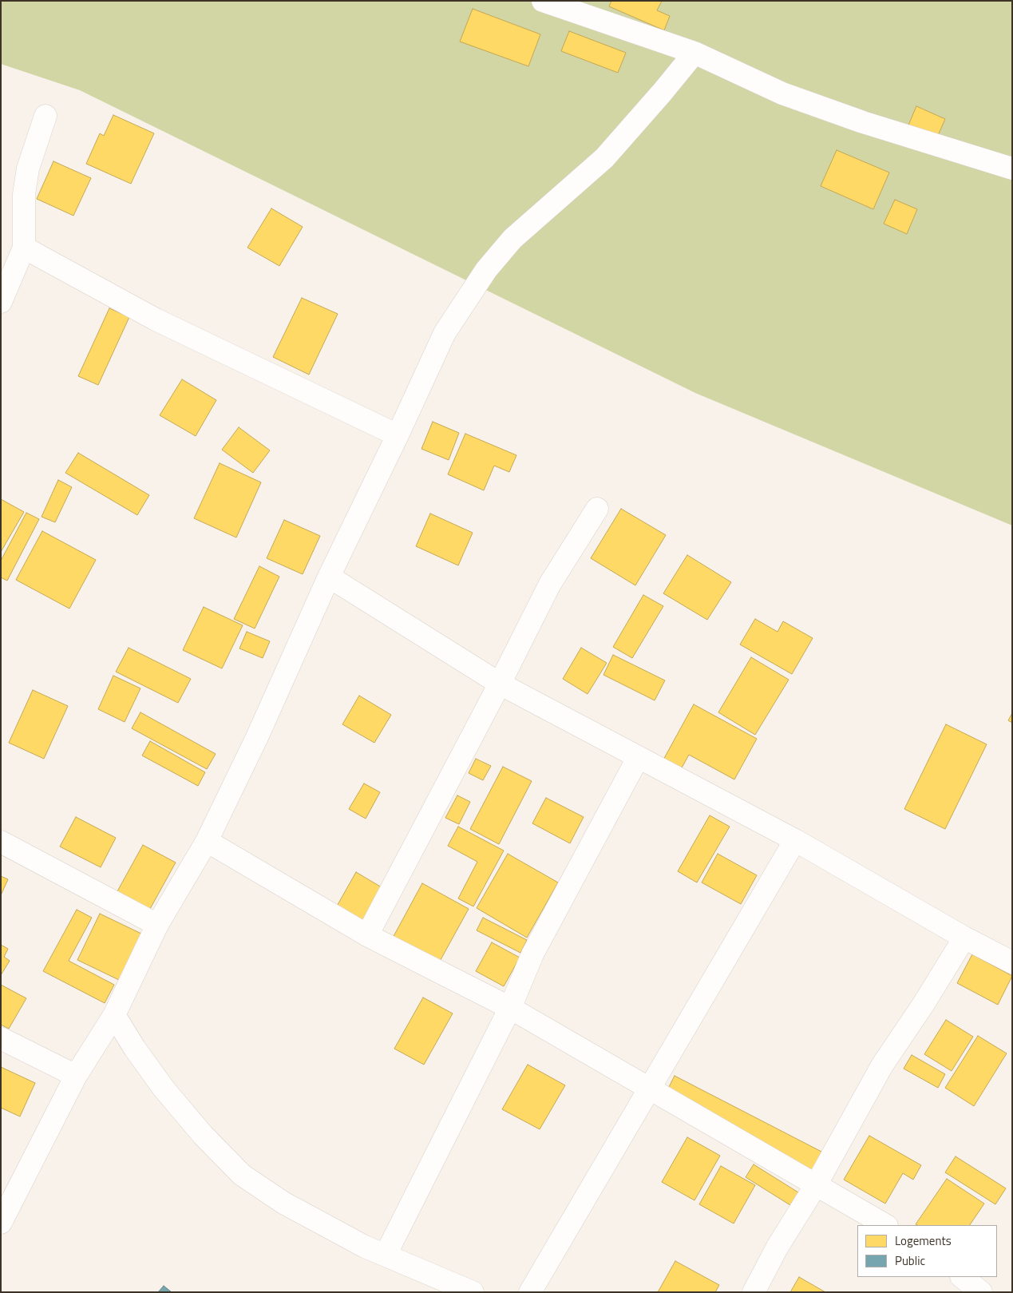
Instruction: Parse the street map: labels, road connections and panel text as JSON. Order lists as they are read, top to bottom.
{
  "legend": ["Logements", "Public"]
}
